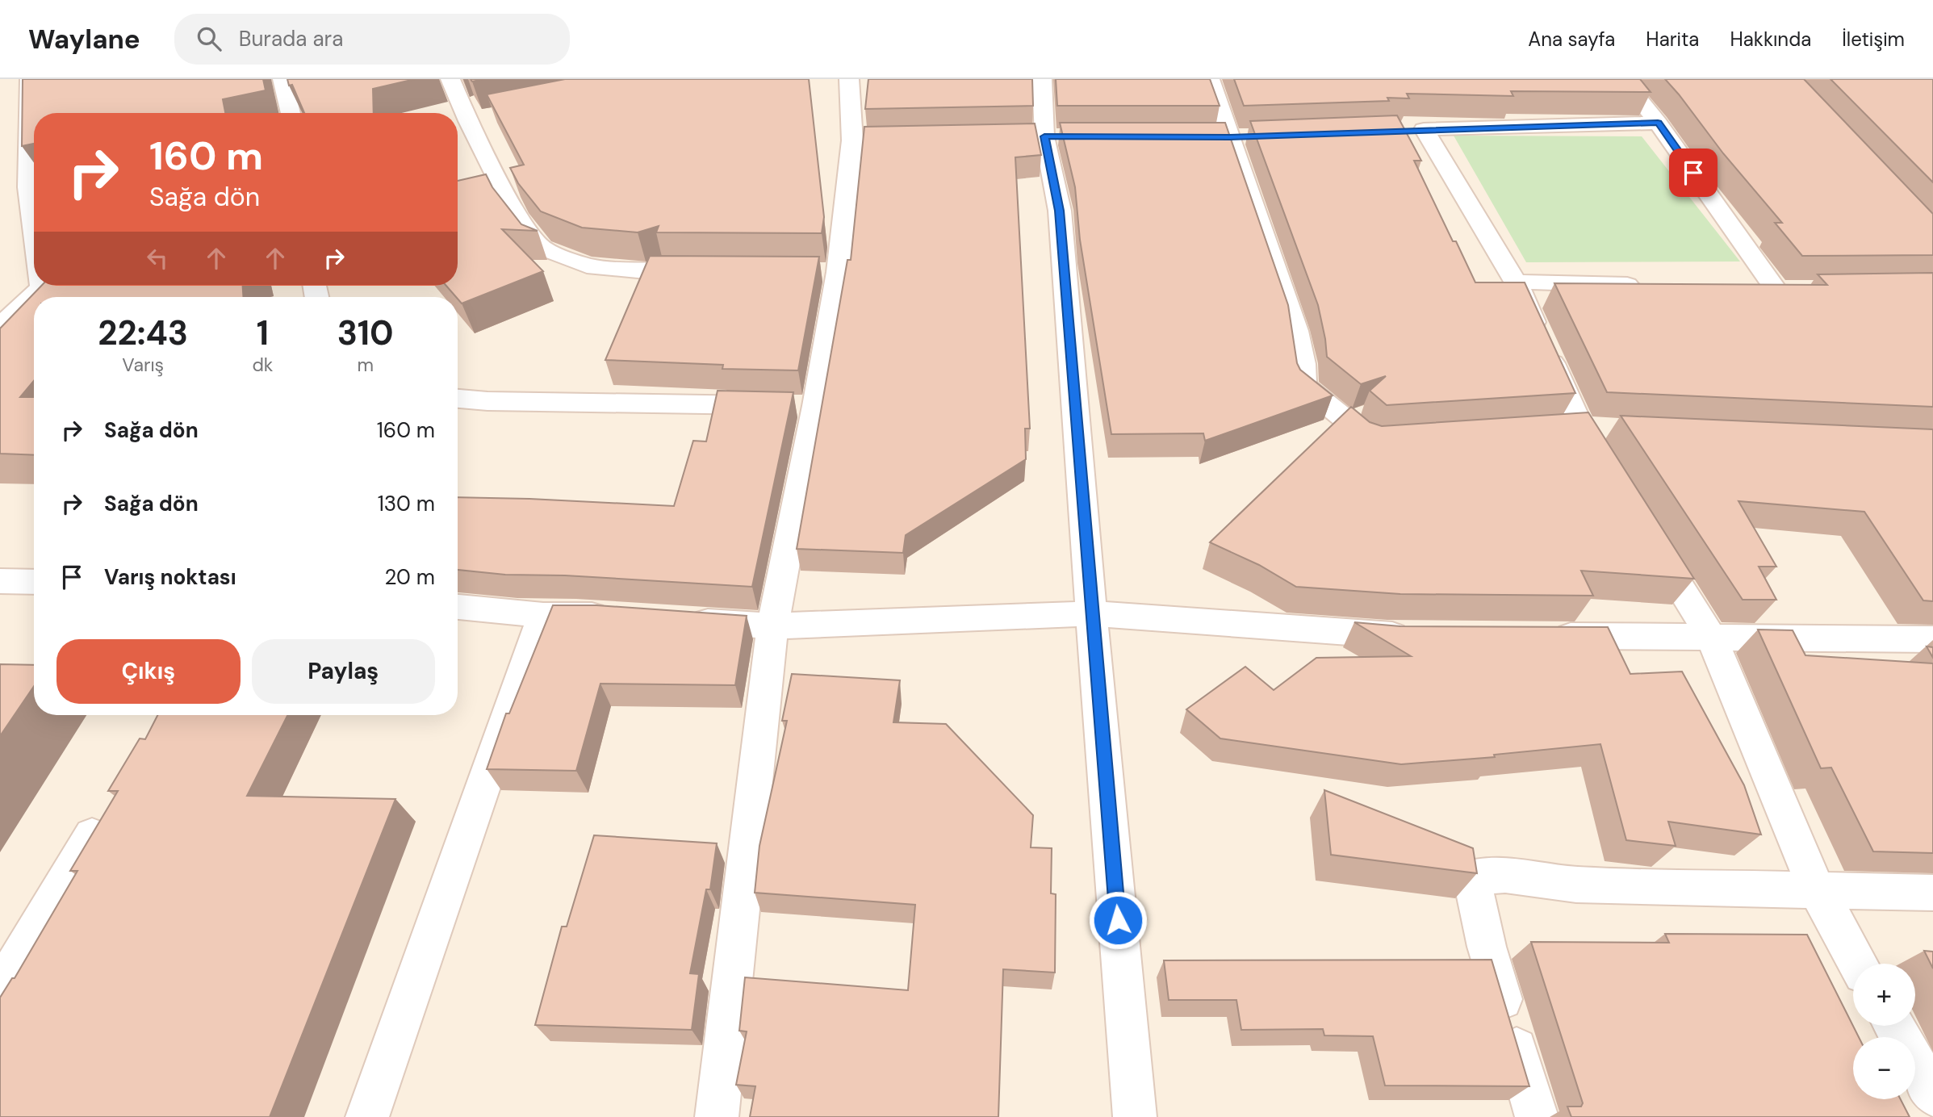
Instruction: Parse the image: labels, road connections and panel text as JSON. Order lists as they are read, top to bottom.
{
  "page": {
    "header": "Waylane",
    "search": "Burada ara",
    "nav": [
      "Ana sayfa",
      "Harita",
      "Hakkında",
      "İletişim"
    ],
    "turn": ["160 m", "Sağa dön"],
    "eta": [
      "22:43",
      "Varış",
      "1",
      "dk",
      "310",
      "m"
    ],
    "list": [
      {
        "name": "Sağa dön",
        "value": "160 m"
      },
      {
        "name": "Sağa dön",
        "value": "130 m"
      },
      {
        "name": "Varış noktası",
        "value": "20 m"
      }
    ],
    "buttons": ["Çıkış", "Paylaş"],
    "map_buttons": ["+", "−"]
  }
}
